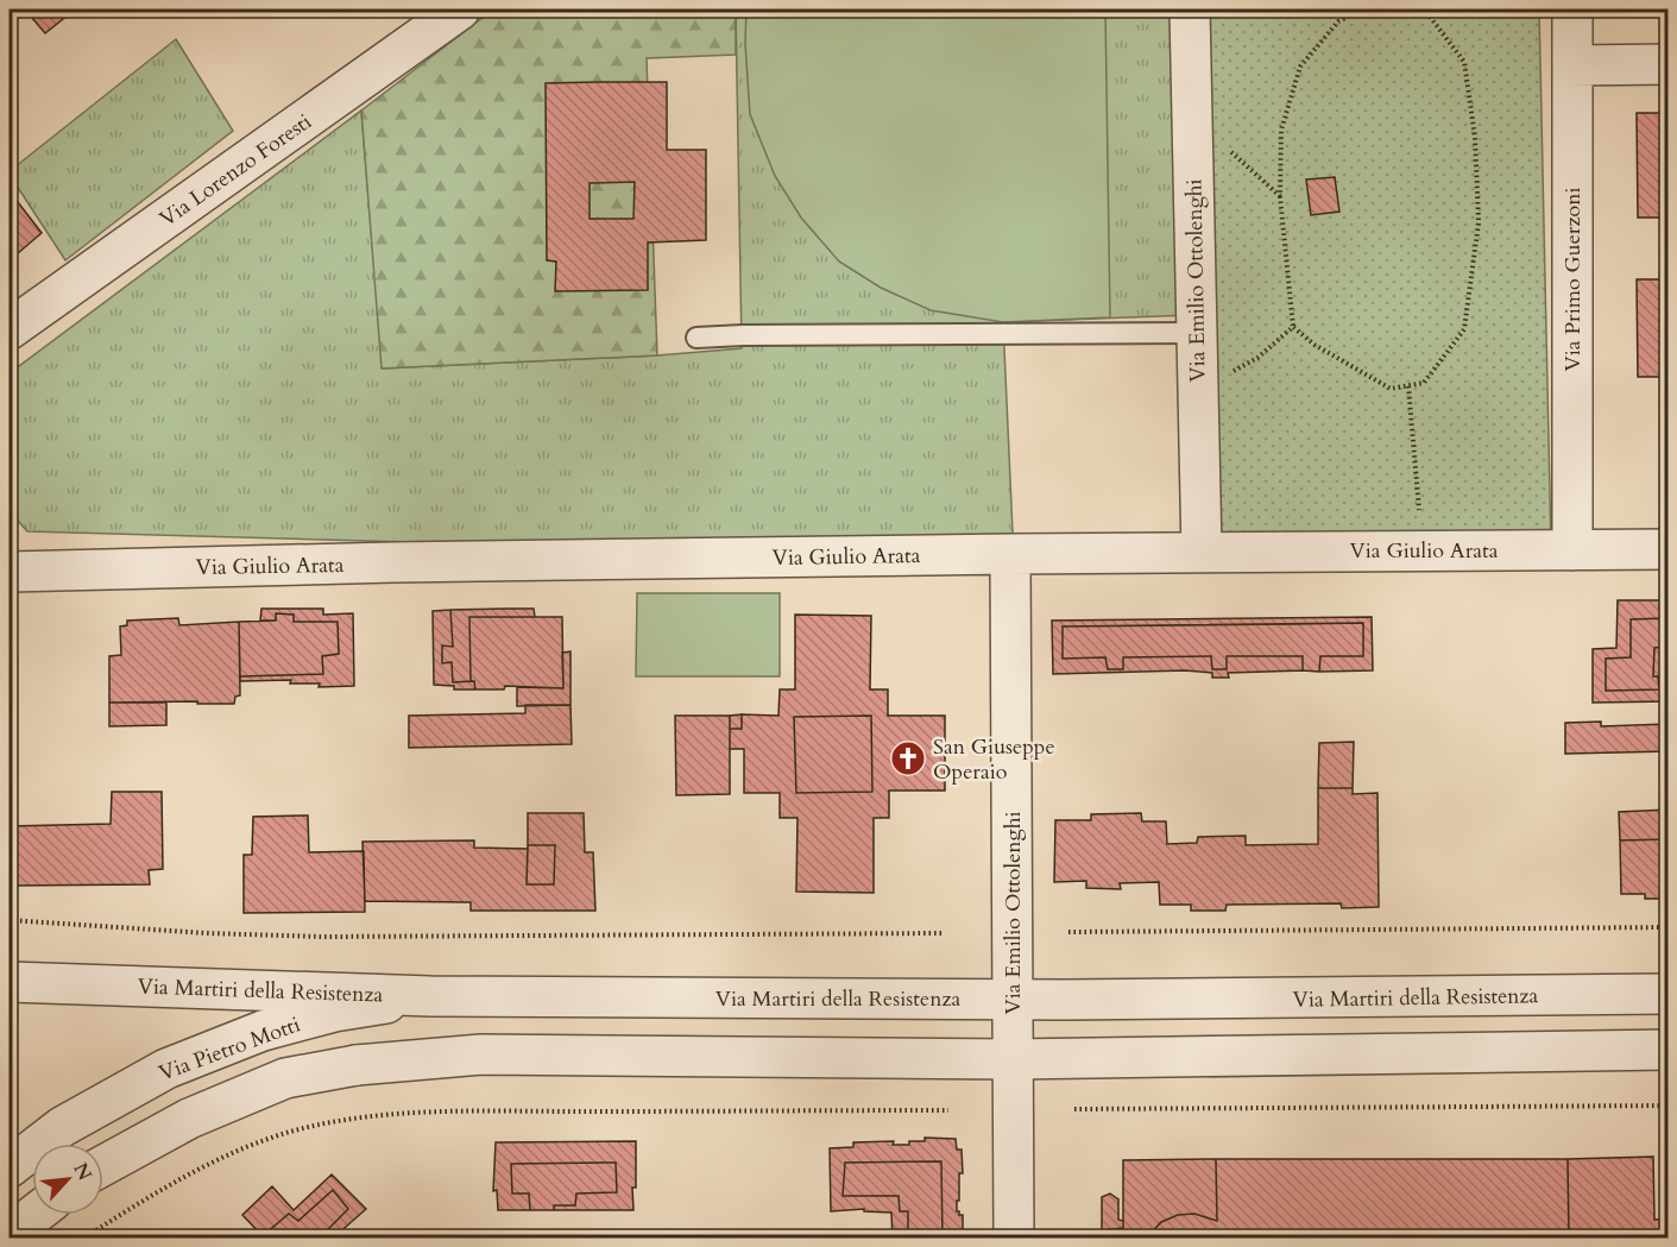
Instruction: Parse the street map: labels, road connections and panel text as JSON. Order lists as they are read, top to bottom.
{
  "streets": {
    "street": [
      "Via Lorenzo Foresti",
      "Via Primo Guerzoni",
      "Via Emilio Ottolenghi",
      "Via Giulio Arata",
      "Via Martiri della Resistenza",
      "Via Pietro Motti"
    ]
  },
  "crossings": [
    ["Via Primo Guerzoni", "Via Giulio Arata"],
    ["Via Emilio Ottolenghi", "Via Giulio Arata"],
    ["Via Emilio Ottolenghi", "Via Martiri della Resistenza"],
    ["Via Martiri della Resistenza", "Via Pietro Motti"]
  ],
  "places": {
    "church": ["San Giuseppe Operaio"]
  },
  "north": "top right"
}
